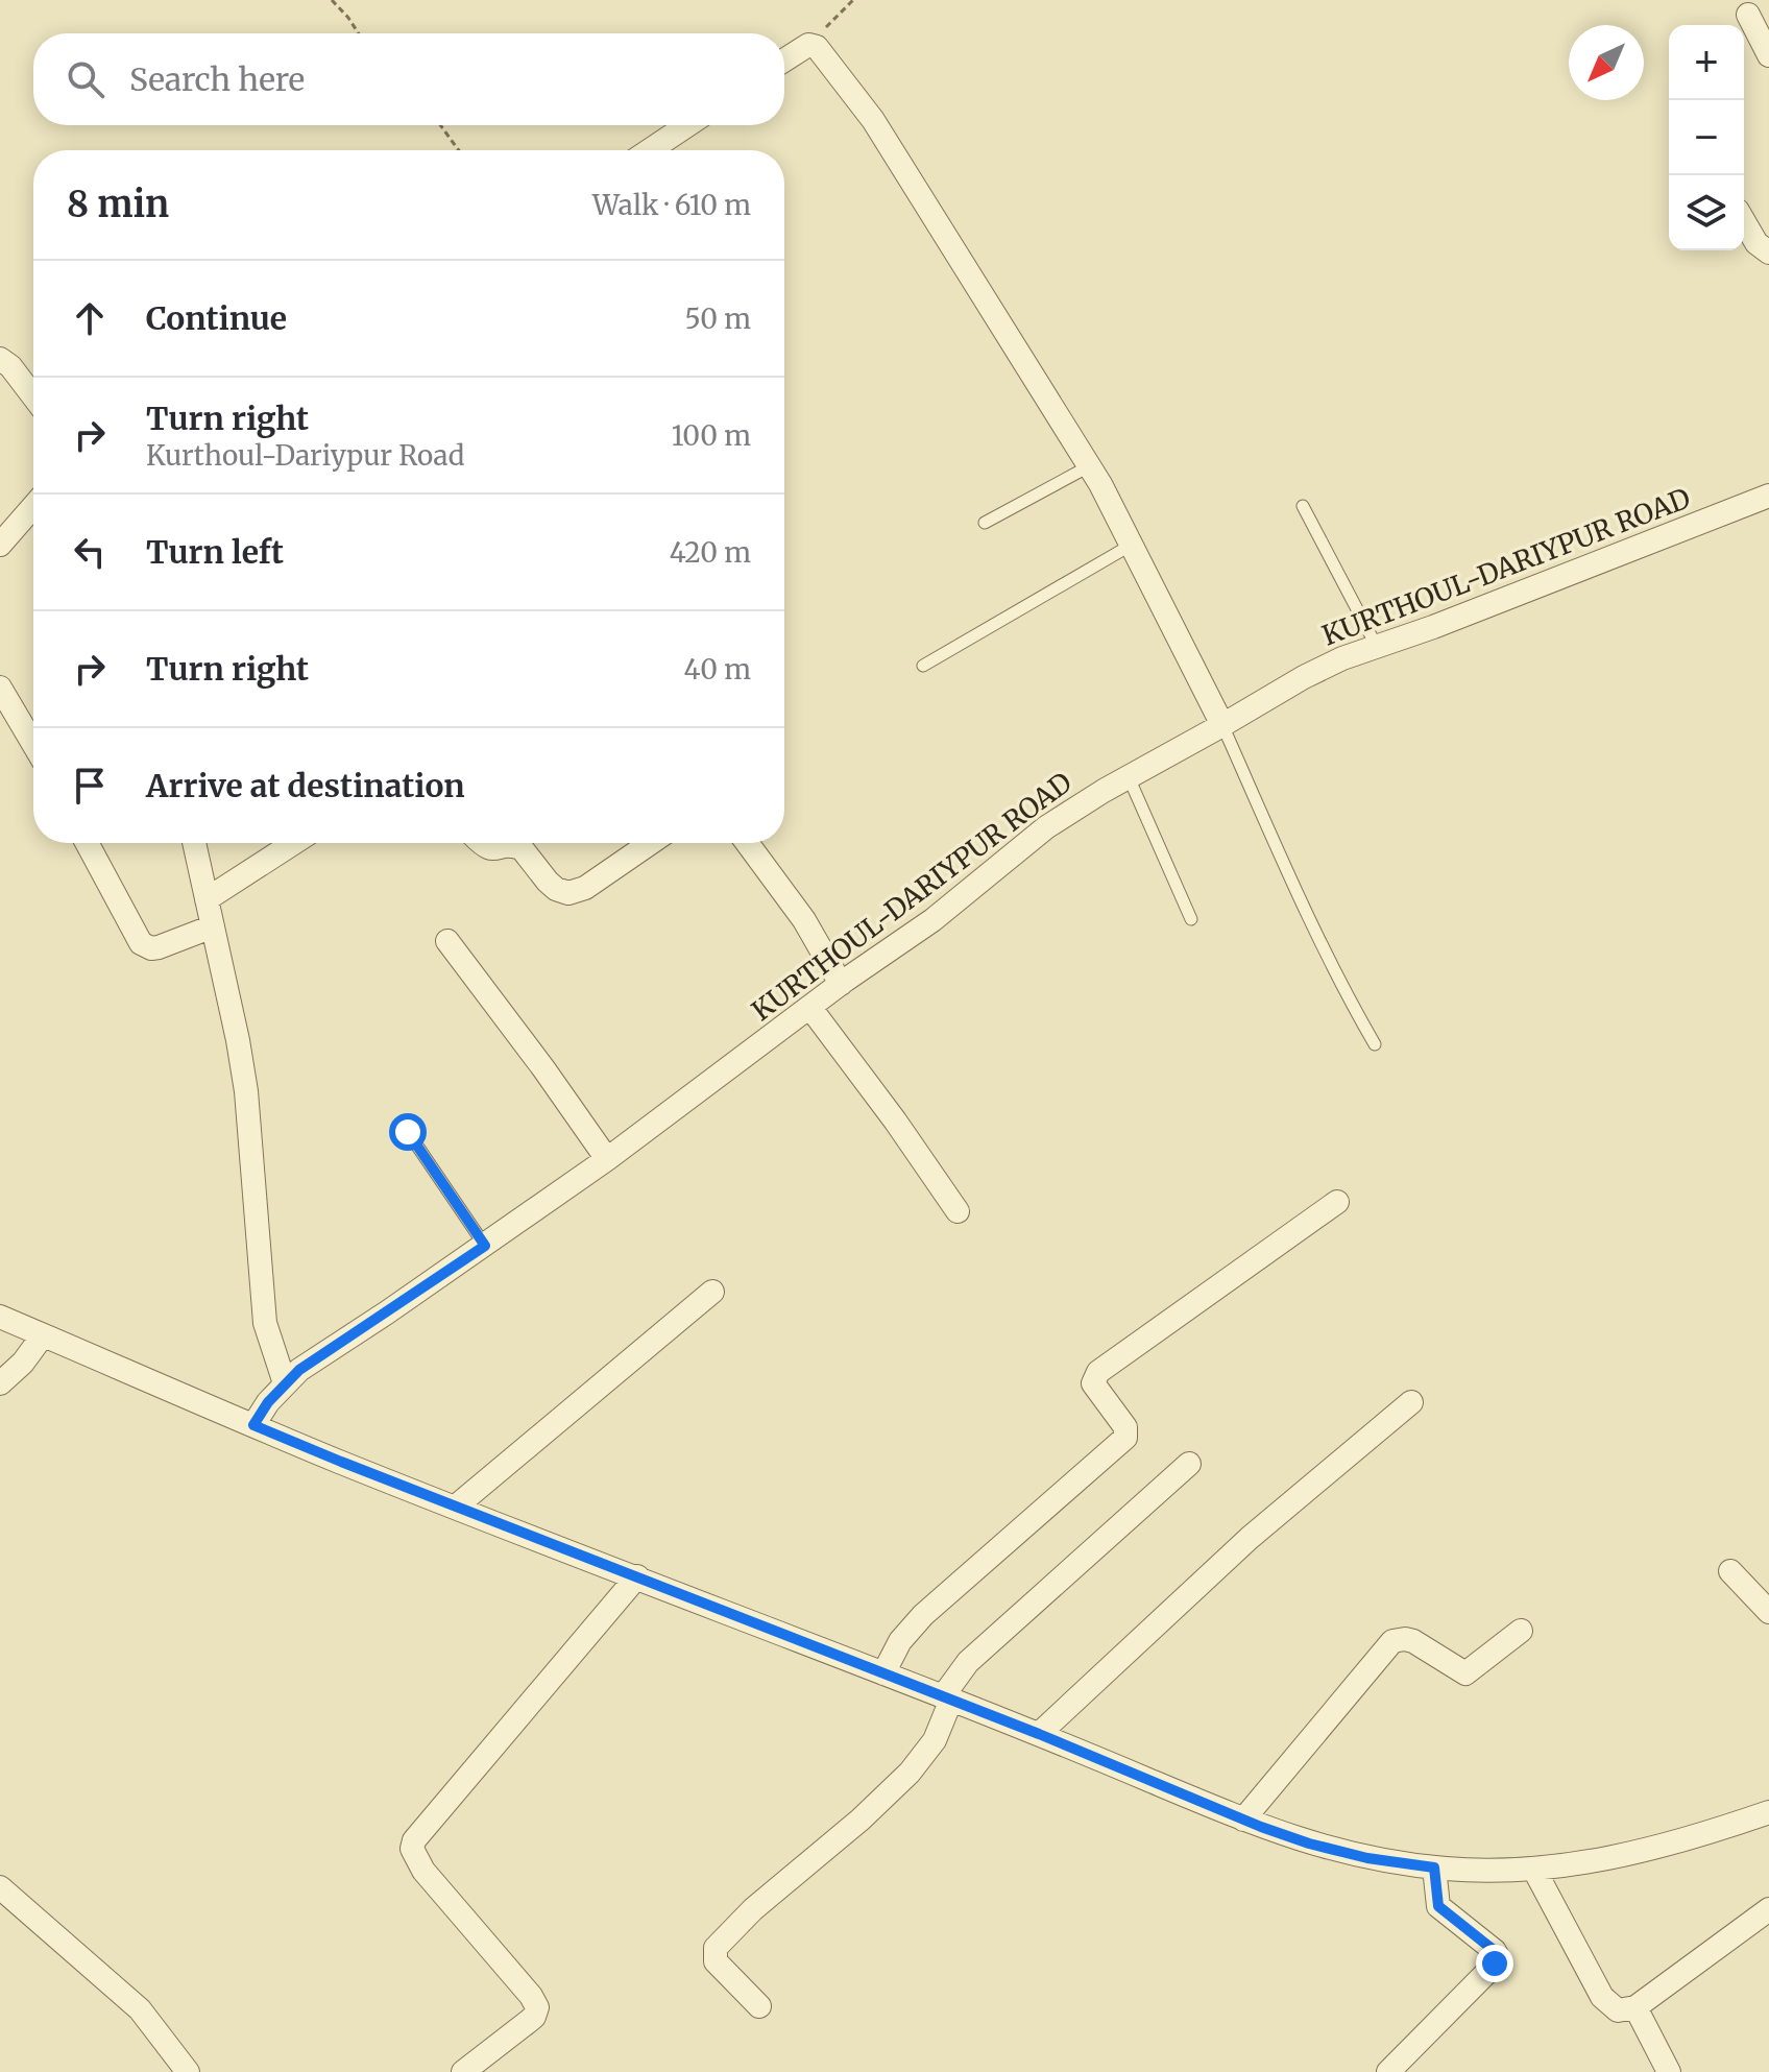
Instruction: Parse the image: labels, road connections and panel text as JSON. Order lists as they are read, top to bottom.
{
  "streets": {
    "street": ["KURTHOUL-DARIYPUR ROAD"]
  },
  "north": "bottom left",
  "page": {
    "map_buttons": ["+", "−"],
    "search": "Search here",
    "heading": ["8 min", "Walk · 610 m"],
    "list": [
      ["Continue", "50 m"],
      ["Turn right", "Kurthoul-Dariypur Road", "100 m"],
      ["Turn left", "420 m"],
      ["Turn right", "40 m"],
      "Arrive at destination"
    ]
  }
}
